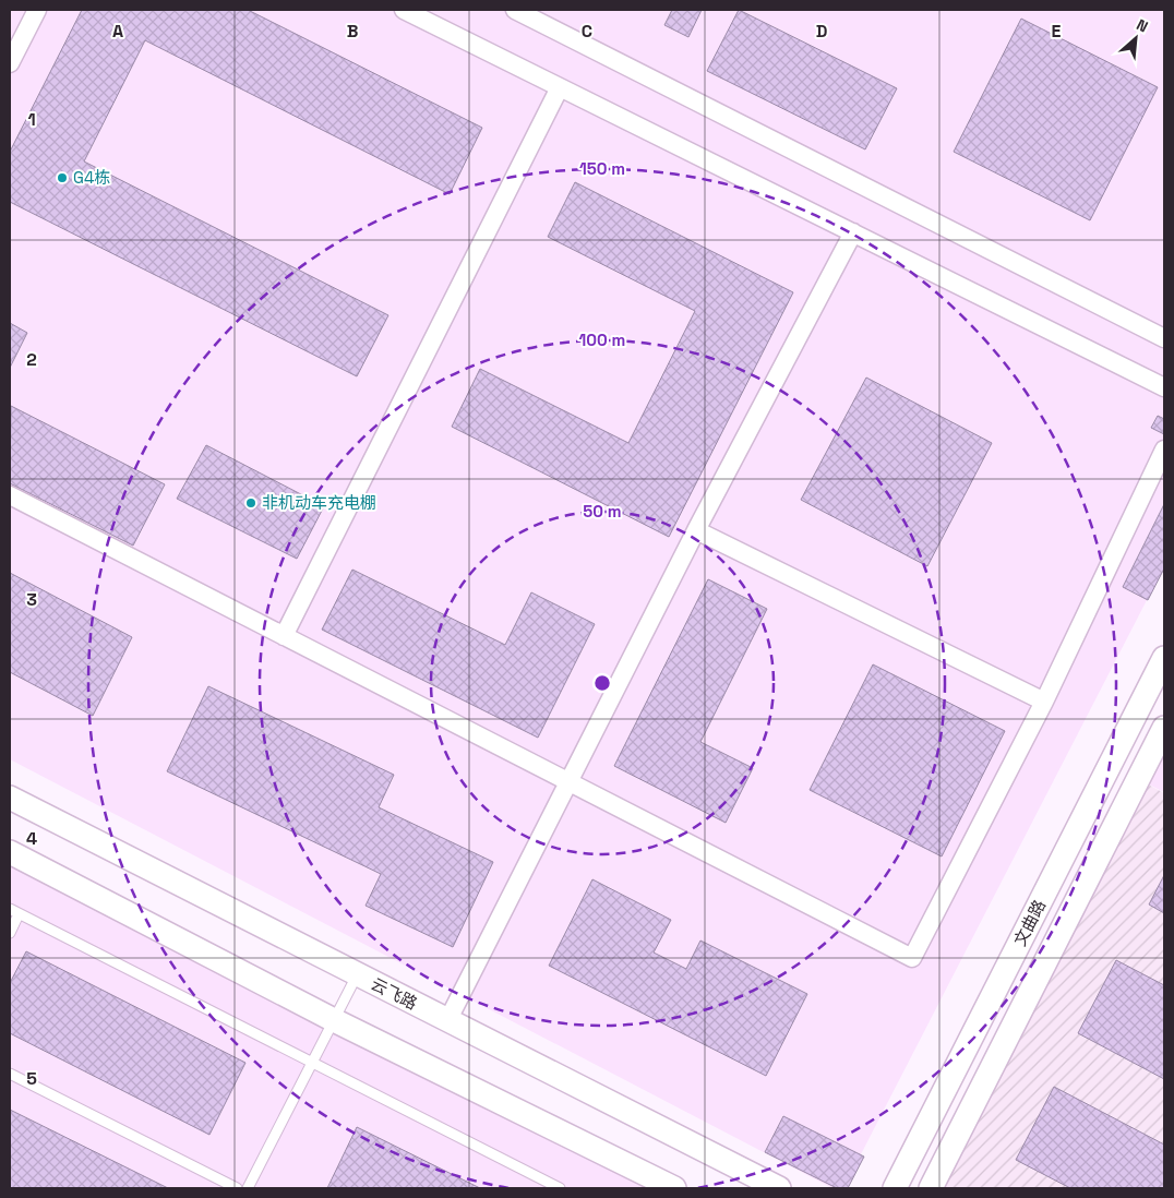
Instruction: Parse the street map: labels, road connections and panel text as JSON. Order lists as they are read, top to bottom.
{
  "streets": {
    "street": ["文曲路", "云飞路"]
  },
  "places": ["G4栋", "非机动车充电棚"],
  "north": "top right",
  "grid": {
    "columns": [
      "A",
      "B",
      "C",
      "D",
      "E"
    ],
    "rows": [
      "1",
      "2",
      "3",
      "4",
      "5"
    ]
  },
  "rings": ["150 m", "100 m", "50 m"]
}
